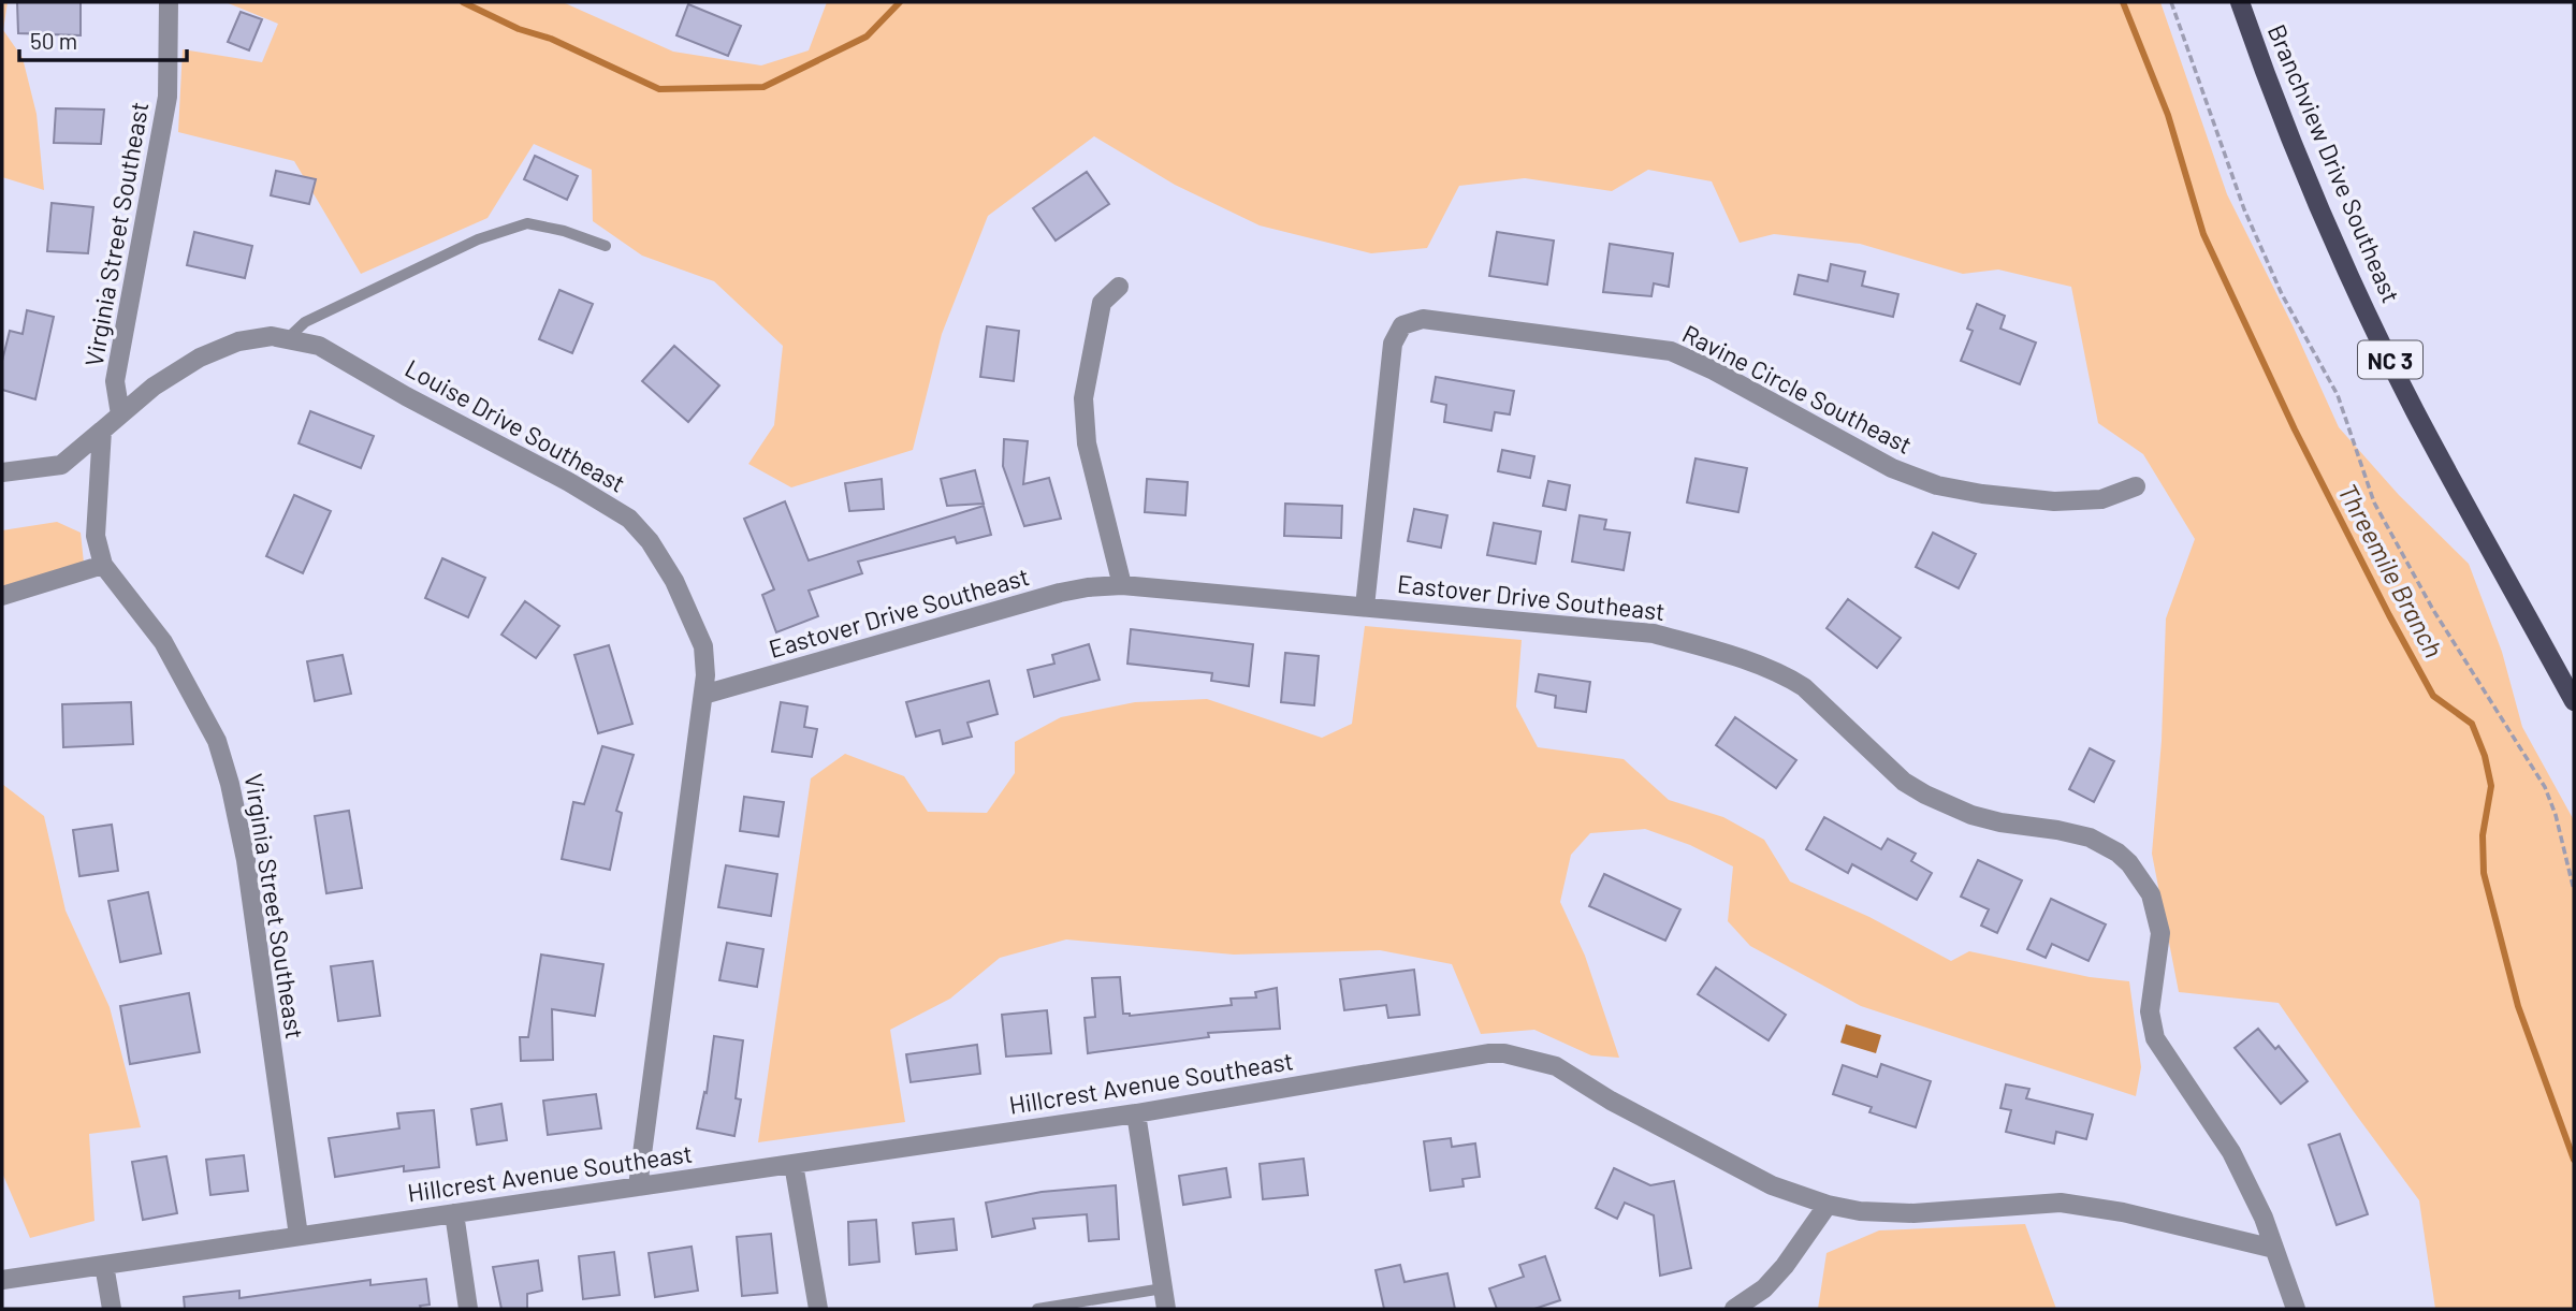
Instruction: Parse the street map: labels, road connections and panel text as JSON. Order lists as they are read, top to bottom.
{
  "streets": {
    "main road": ["Branchview Drive Southeast", "NC 3"],
    "street": [
      "Virginia Street Southeast",
      "Ravine Circle Southeast",
      "Louise Drive Southeast",
      "Eastover Drive Southeast",
      "Hillcrest Avenue Southeast"
    ]
  },
  "crossings": [
    ["Virginia Street Southeast", "Louise Drive Southeast"],
    ["Virginia Street Southeast", "Hillcrest Avenue Southeast"],
    ["Ravine Circle Southeast", "Eastover Drive Southeast"],
    ["Louise Drive Southeast", "Eastover Drive Southeast"],
    ["Louise Drive Southeast", "Hillcrest Avenue Southeast"],
    ["Eastover Drive Southeast", "Hillcrest Avenue Southeast"]
  ],
  "water": ["Threemile Branch"],
  "scale_bar": "50 m"
}
